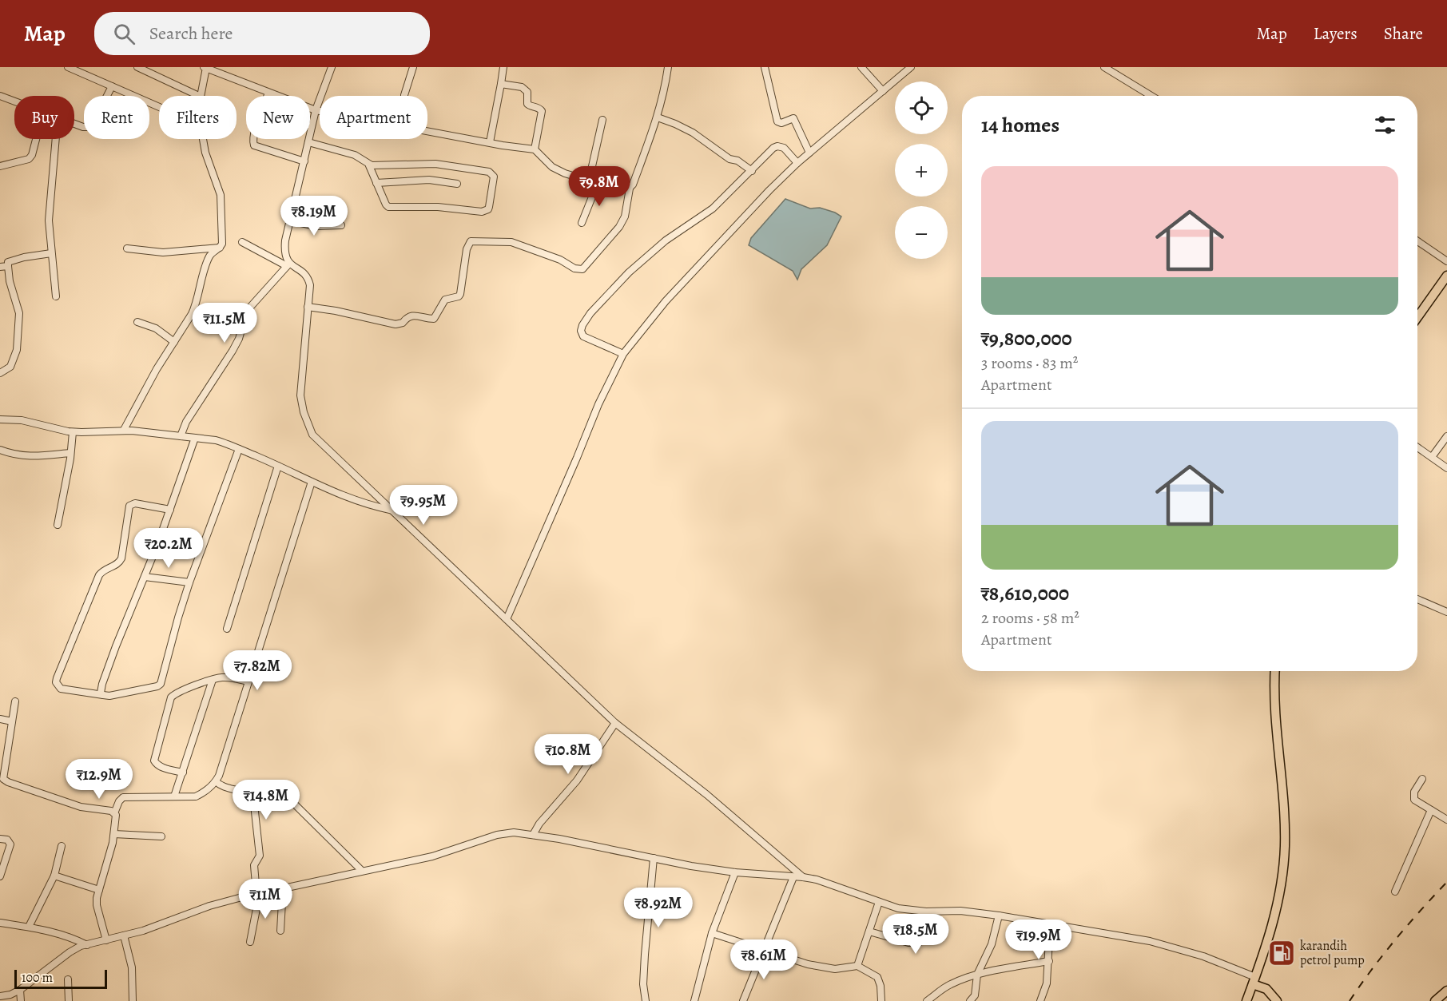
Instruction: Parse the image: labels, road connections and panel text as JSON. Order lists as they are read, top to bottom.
{
  "places": {
    "fuel station": ["karandih petrol pump"]
  },
  "scale_bar": "100 m",
  "page": {
    "header": "Map",
    "search": "Search here",
    "nav": ["Map", "Layers", "Share"],
    "map_buttons": ["+", "−"],
    "chip": [
      "Buy",
      "Rent",
      "Filters",
      "New",
      "Apartment"
    ],
    "heading": "14 homes",
    "list": [
      {
        "name": "₹9,800,000",
        "note": "3 rooms · 83 m² · Apartment"
      },
      {
        "name": "₹8,610,000",
        "note": "2 rooms · 58 m² · Apartment"
      }
    ],
    "price": [
      "₹9.8M",
      "₹8.19M",
      "₹11.5M",
      "₹9.95M",
      "₹20.2M",
      "₹7.82M",
      "₹10.8M",
      "₹12.9M",
      "₹14.8M",
      "₹11M",
      "₹8.92M",
      "₹18.5M",
      "₹19.9M",
      "₹8.61M"
    ],
    "scale": "100 m"
  }
}
